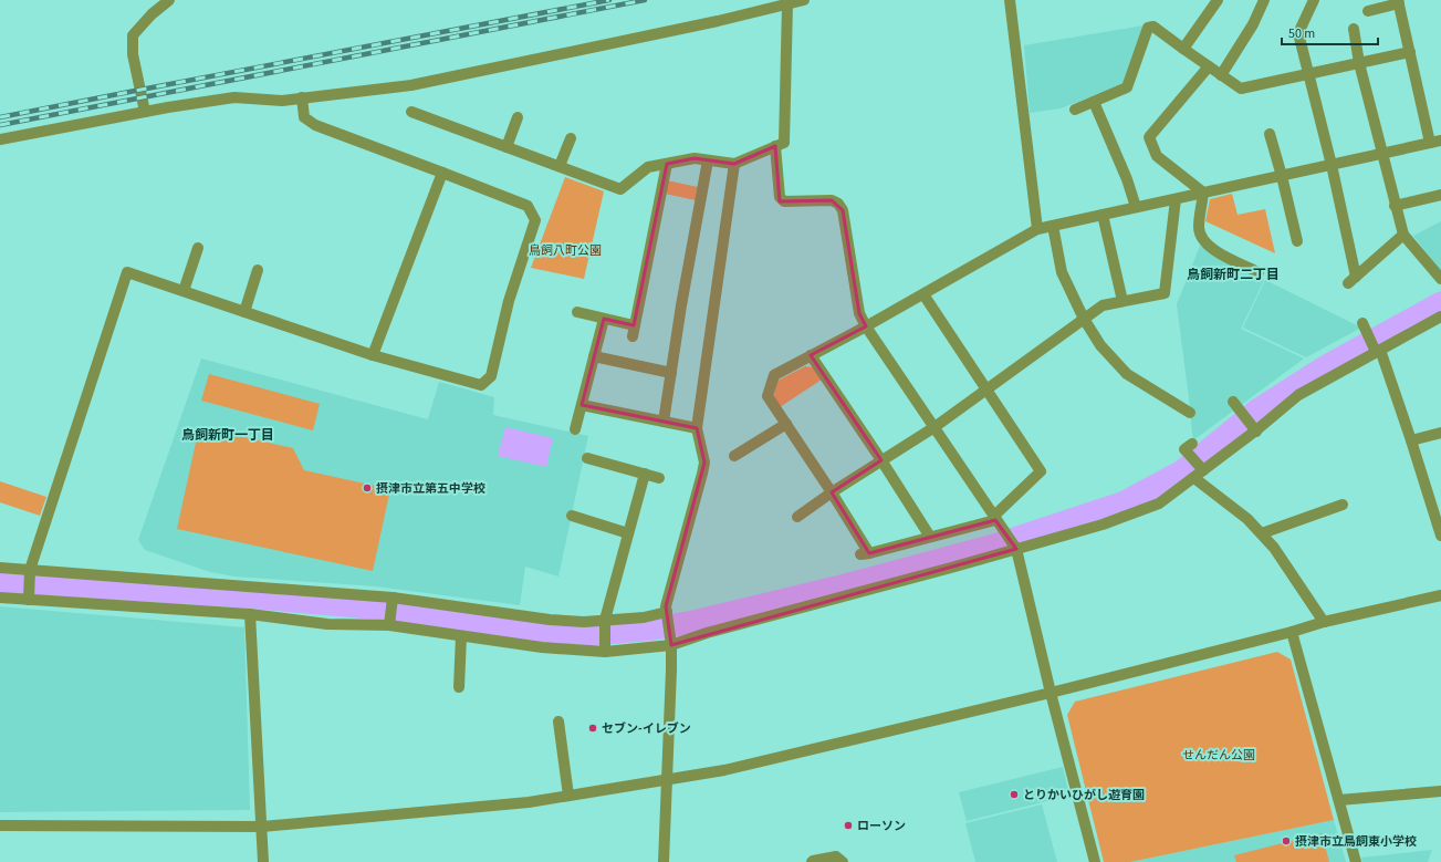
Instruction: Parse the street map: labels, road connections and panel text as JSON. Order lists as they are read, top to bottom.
{
  "districts": ["鳥飼新町二丁目", "鳥飼新町一丁目"],
  "parks": ["鳥飼八町公園", "せんだん公園"],
  "places": [
    "摂津市立第五中学校",
    "セブン-イレブン",
    "とりかいひがし遊育園",
    "ローソン",
    "摂津市立鳥飼東小学校"
  ],
  "scale_bar": "50 m"
}
